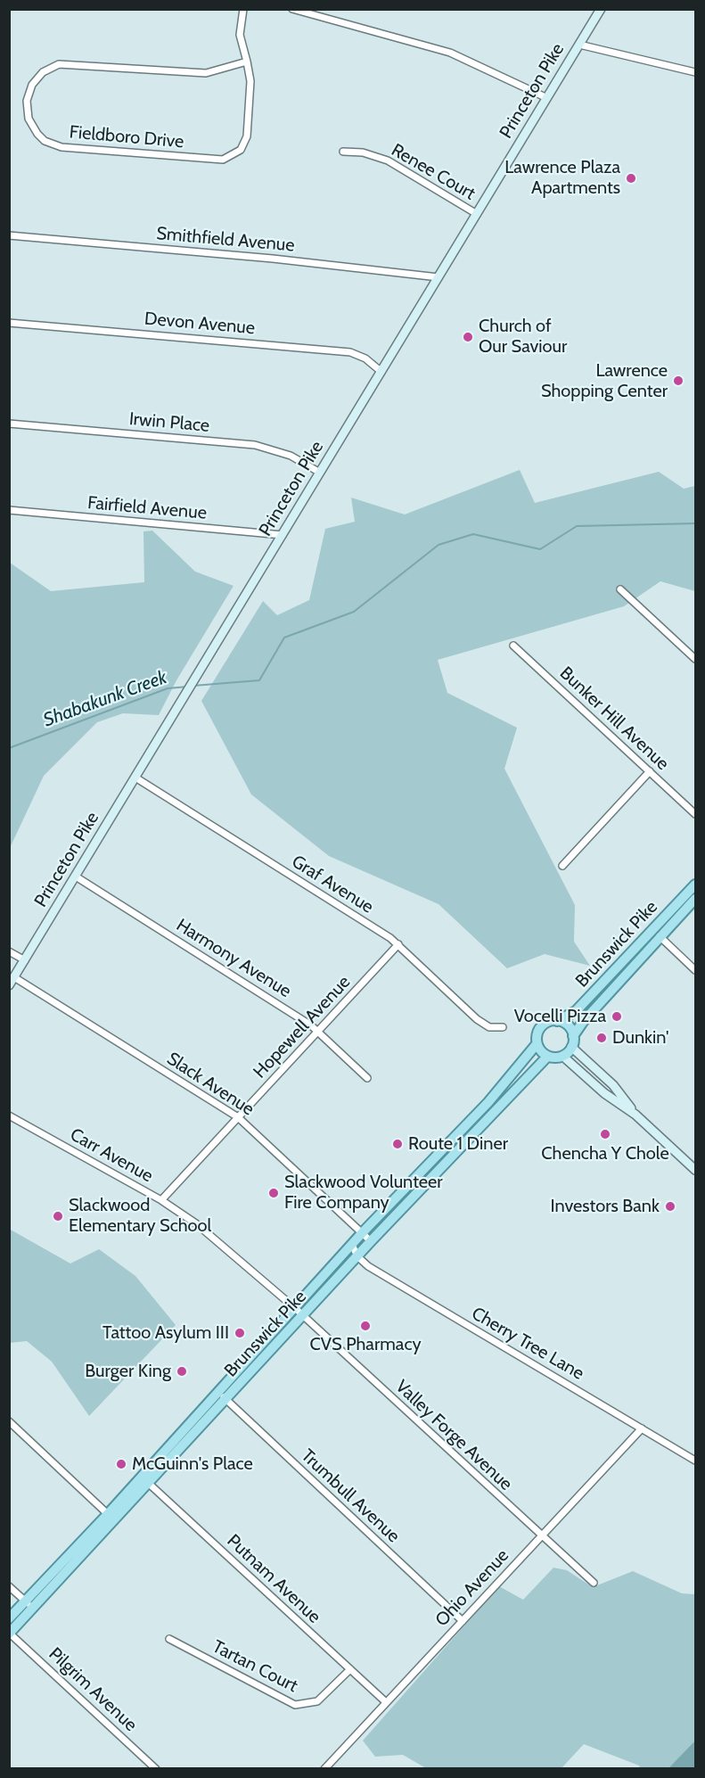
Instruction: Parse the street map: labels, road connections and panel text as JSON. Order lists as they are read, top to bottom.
{
  "streets": {
    "main road": ["Princeton Pike", "Brunswick Pike"],
    "street": [
      "Fieldboro Drive",
      "Renee Court",
      "Smithfield Avenue",
      "Devon Avenue",
      "Irwin Place",
      "Fairfield Avenue",
      "Bunker Hill Avenue",
      "Graf Avenue",
      "Harmony Avenue",
      "Hopewell Avenue",
      "Slack Avenue",
      "Carr Avenue",
      "Cherry Tree Lane",
      "Valley Forge Avenue",
      "Trumbull Avenue",
      "Putnam Avenue",
      "Ohio Avenue",
      "Tartan Court",
      "Pilgrim Avenue"
    ]
  },
  "crossings": [
    ["Princeton Pike", "Renee Court"],
    ["Princeton Pike", "Smithfield Avenue"],
    ["Princeton Pike", "Devon Avenue"],
    ["Princeton Pike", "Irwin Place"],
    ["Princeton Pike", "Fairfield Avenue"],
    ["Princeton Pike", "Graf Avenue"],
    ["Princeton Pike", "Harmony Avenue"],
    ["Princeton Pike", "Slack Avenue"],
    ["Graf Avenue", "Hopewell Avenue"],
    ["Brunswick Pike", "Slack Avenue"],
    ["Brunswick Pike", "Carr Avenue"],
    ["Brunswick Pike", "Cherry Tree Lane"],
    ["Brunswick Pike", "Valley Forge Avenue"],
    ["Brunswick Pike", "Trumbull Avenue"],
    ["Brunswick Pike", "Putnam Avenue"],
    ["Brunswick Pike", "Pilgrim Avenue"],
    ["Harmony Avenue", "Hopewell Avenue"],
    ["Hopewell Avenue", "Slack Avenue"],
    ["Hopewell Avenue", "Carr Avenue"],
    ["Carr Avenue", "Valley Forge Avenue"],
    ["Cherry Tree Lane", "Ohio Avenue"],
    ["Valley Forge Avenue", "Ohio Avenue"],
    ["Trumbull Avenue", "Ohio Avenue"],
    ["Putnam Avenue", "Ohio Avenue"],
    ["Putnam Avenue", "Tartan Court"]
  ],
  "water": ["Shabakunk Creek"],
  "places": [
    "Lawrence Plaza Apartments",
    "Church of Our Saviour",
    "Lawrence Shopping Center",
    "Vocelli Pizza",
    "Dunkin'",
    "Chencha Y Chole",
    "Route 1 Diner",
    "Slackwood Volunteer Fire Company",
    "Investors Bank",
    "Slackwood Elementary School",
    "CVS Pharmacy",
    "Tattoo Asylum III",
    "Burger King",
    "McGuinn's Place"
  ]
}
